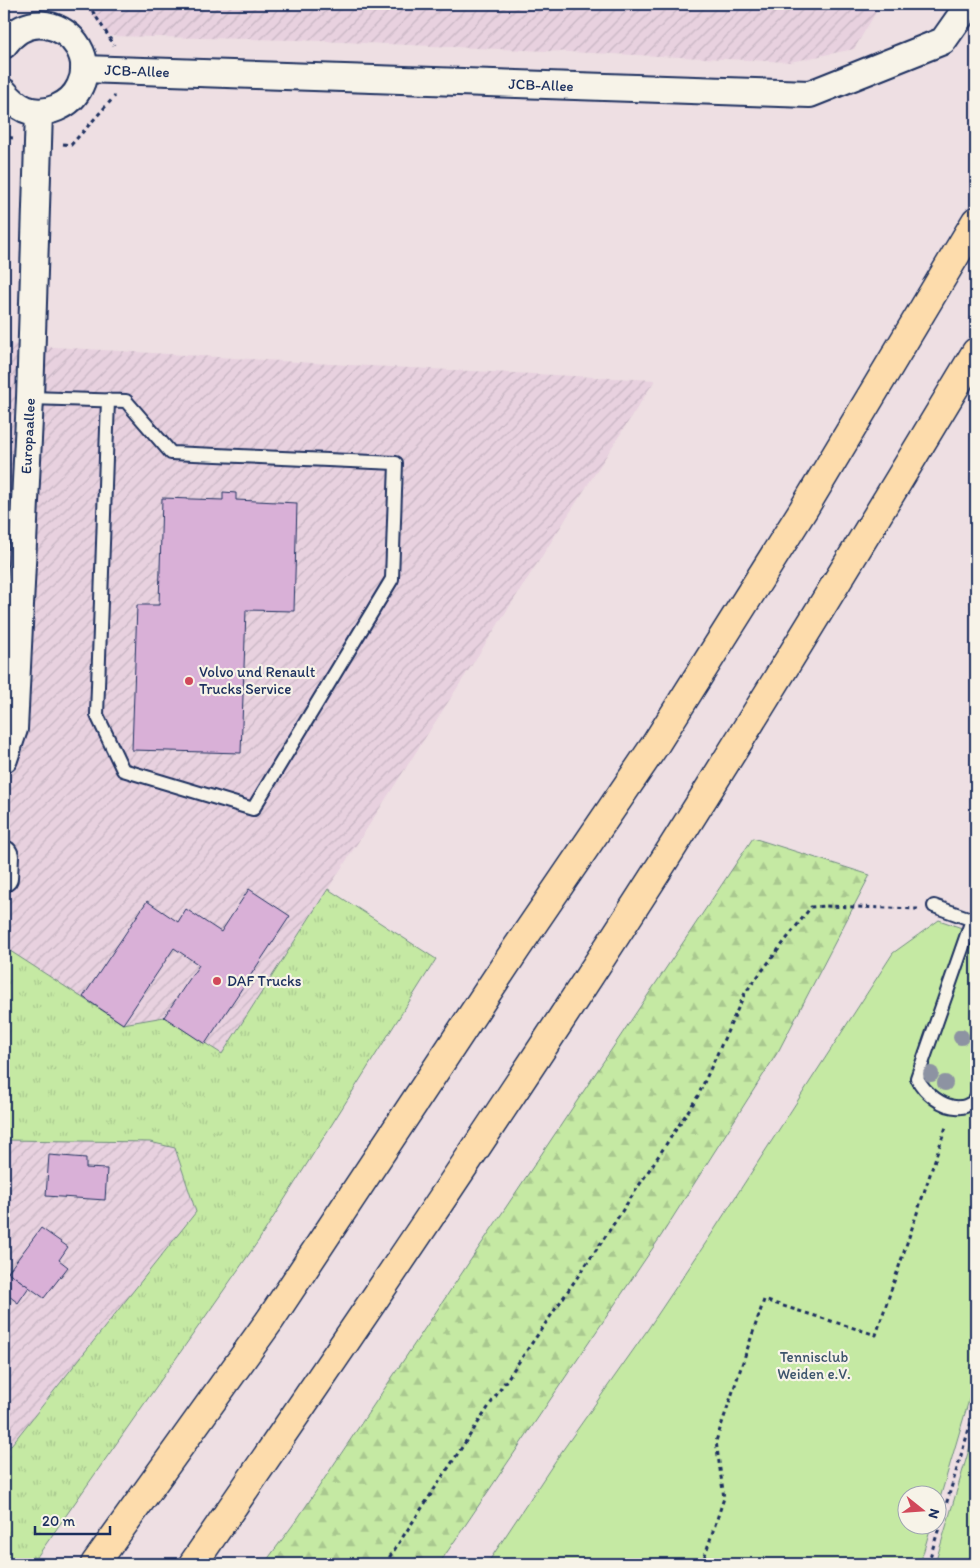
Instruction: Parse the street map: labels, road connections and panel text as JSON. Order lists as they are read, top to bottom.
{
  "streets": {
    "street": ["JCB-Allee", "Europaallee"]
  },
  "parks": ["Tennisclub Weiden e.V."],
  "places": ["Volvo und Renault Trucks Service", "DAF Trucks"],
  "scale_bar": "20 m",
  "north": "right"
}
